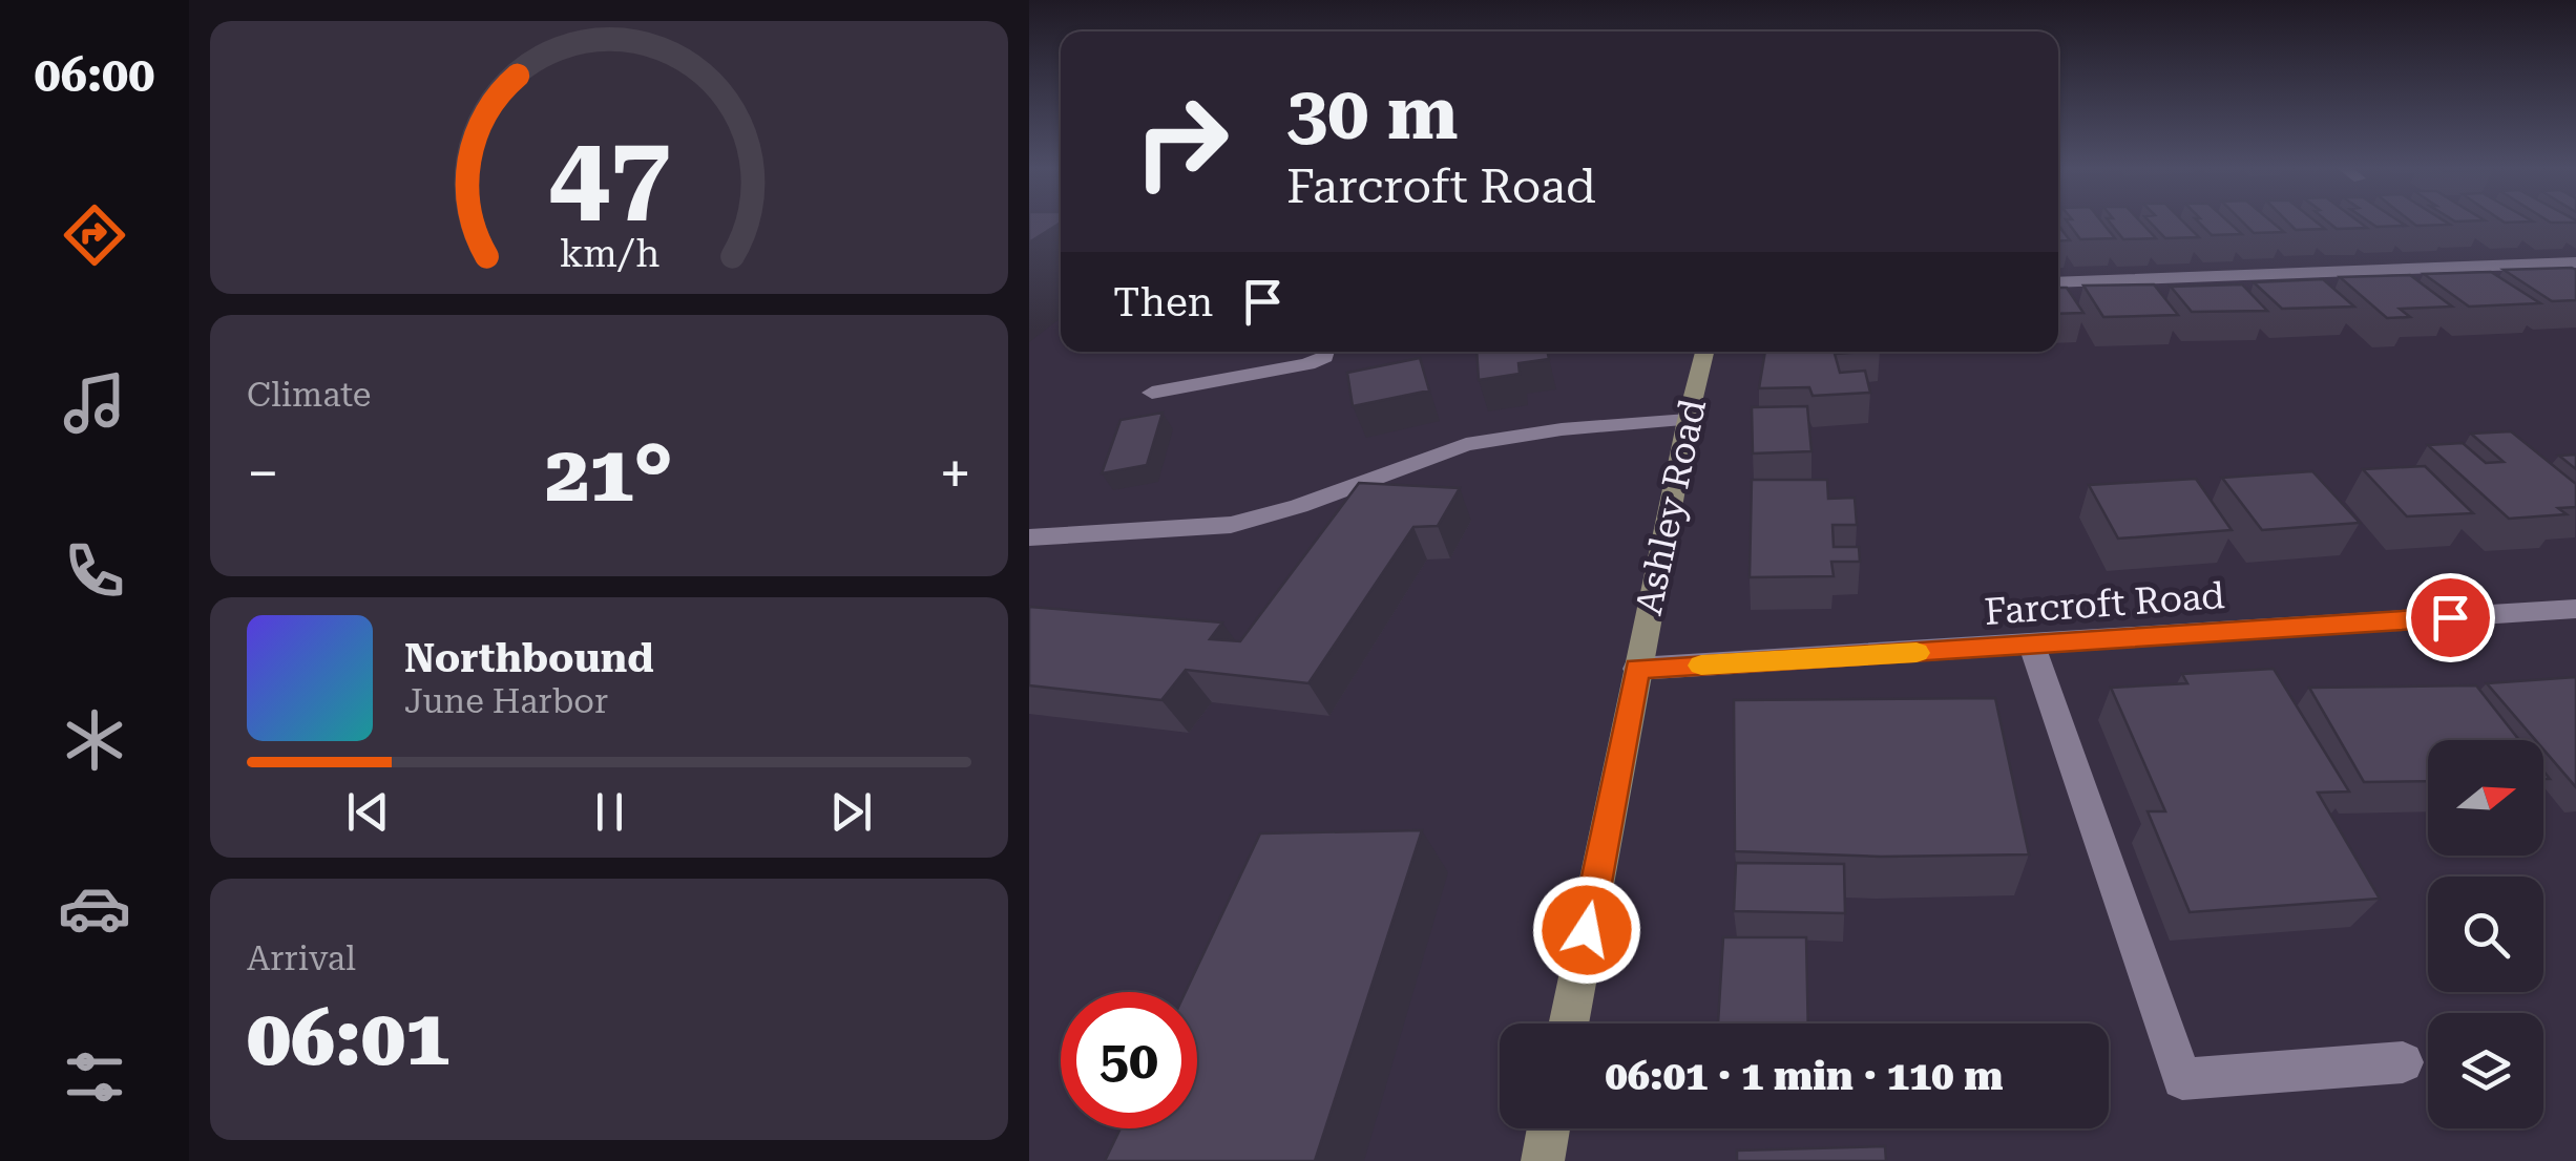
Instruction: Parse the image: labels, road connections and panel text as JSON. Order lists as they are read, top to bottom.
{
  "streets": {
    "main road": ["Ashley Road"],
    "street": ["Farcroft Road"]
  },
  "crossings": [
    ["Ashley Road", "Farcroft Road"]
  ],
  "north": "right",
  "page": {
    "tabs": "06:00",
    "turn": ["30 m", "Farcroft Road"],
    "then": "Then",
    "tile": [
      "Climate",
      ["Arrival", "06:01"]
    ],
    "heat": ["−", "21°", "+"],
    "song": ["Northbound", "June Harbor"],
    "limit": "50",
    "trip": "06:01 · 1 min · 110 m",
    "gauge": ["47", "km/h"]
  }
}
